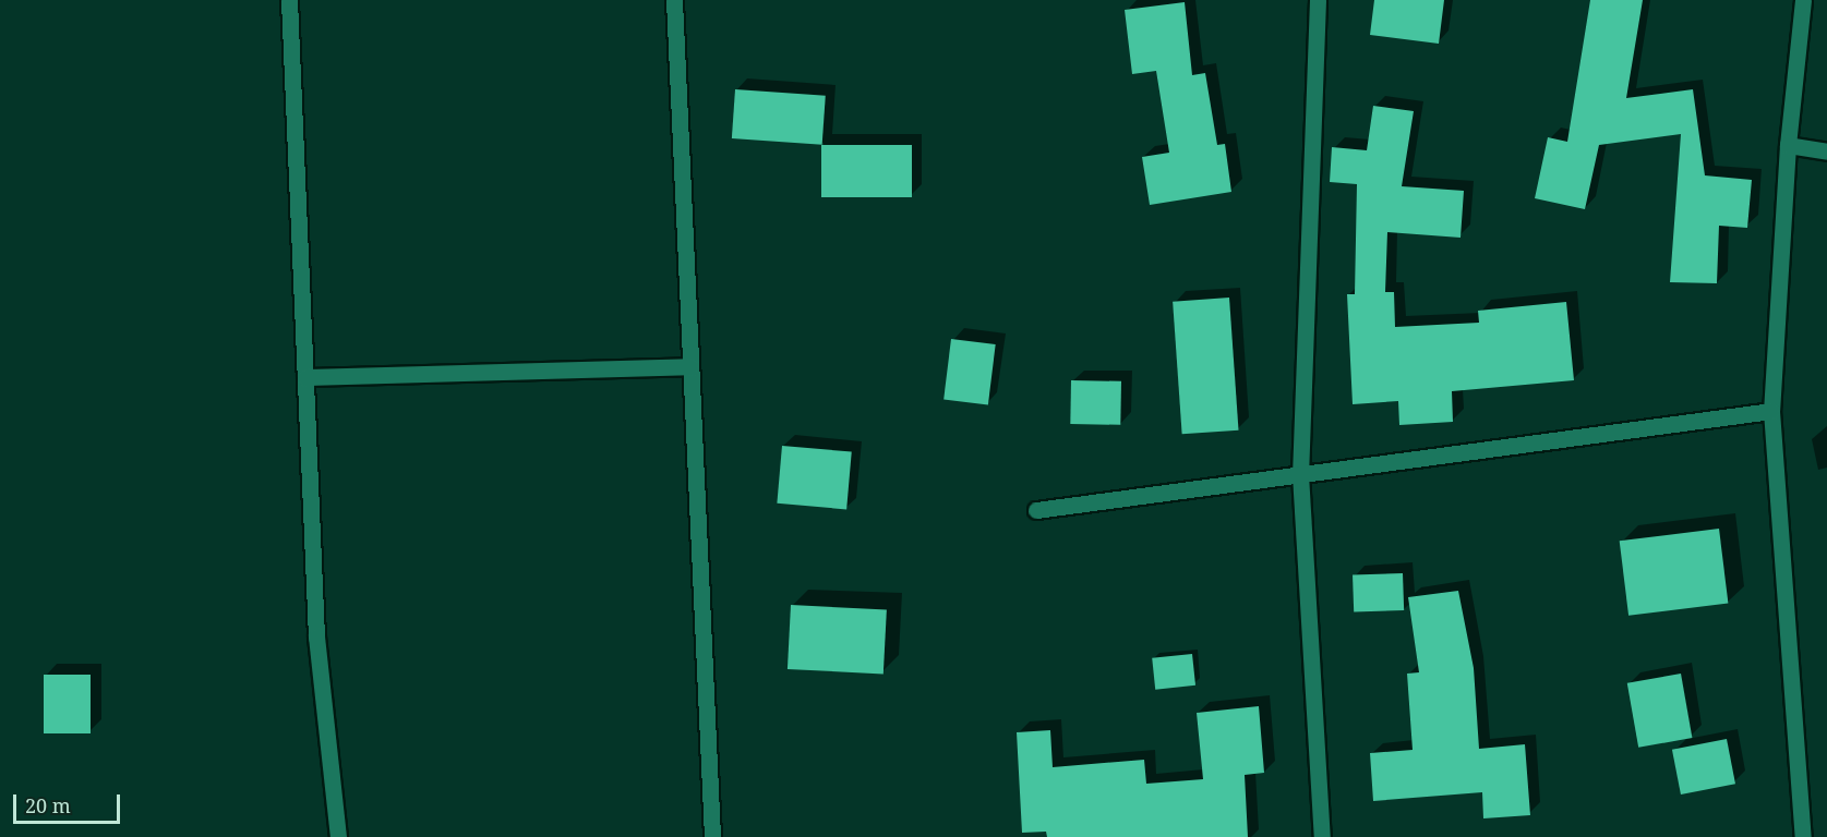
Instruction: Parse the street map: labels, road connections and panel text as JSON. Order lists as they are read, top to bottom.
{
  "scale_bar": "20 m"
}
